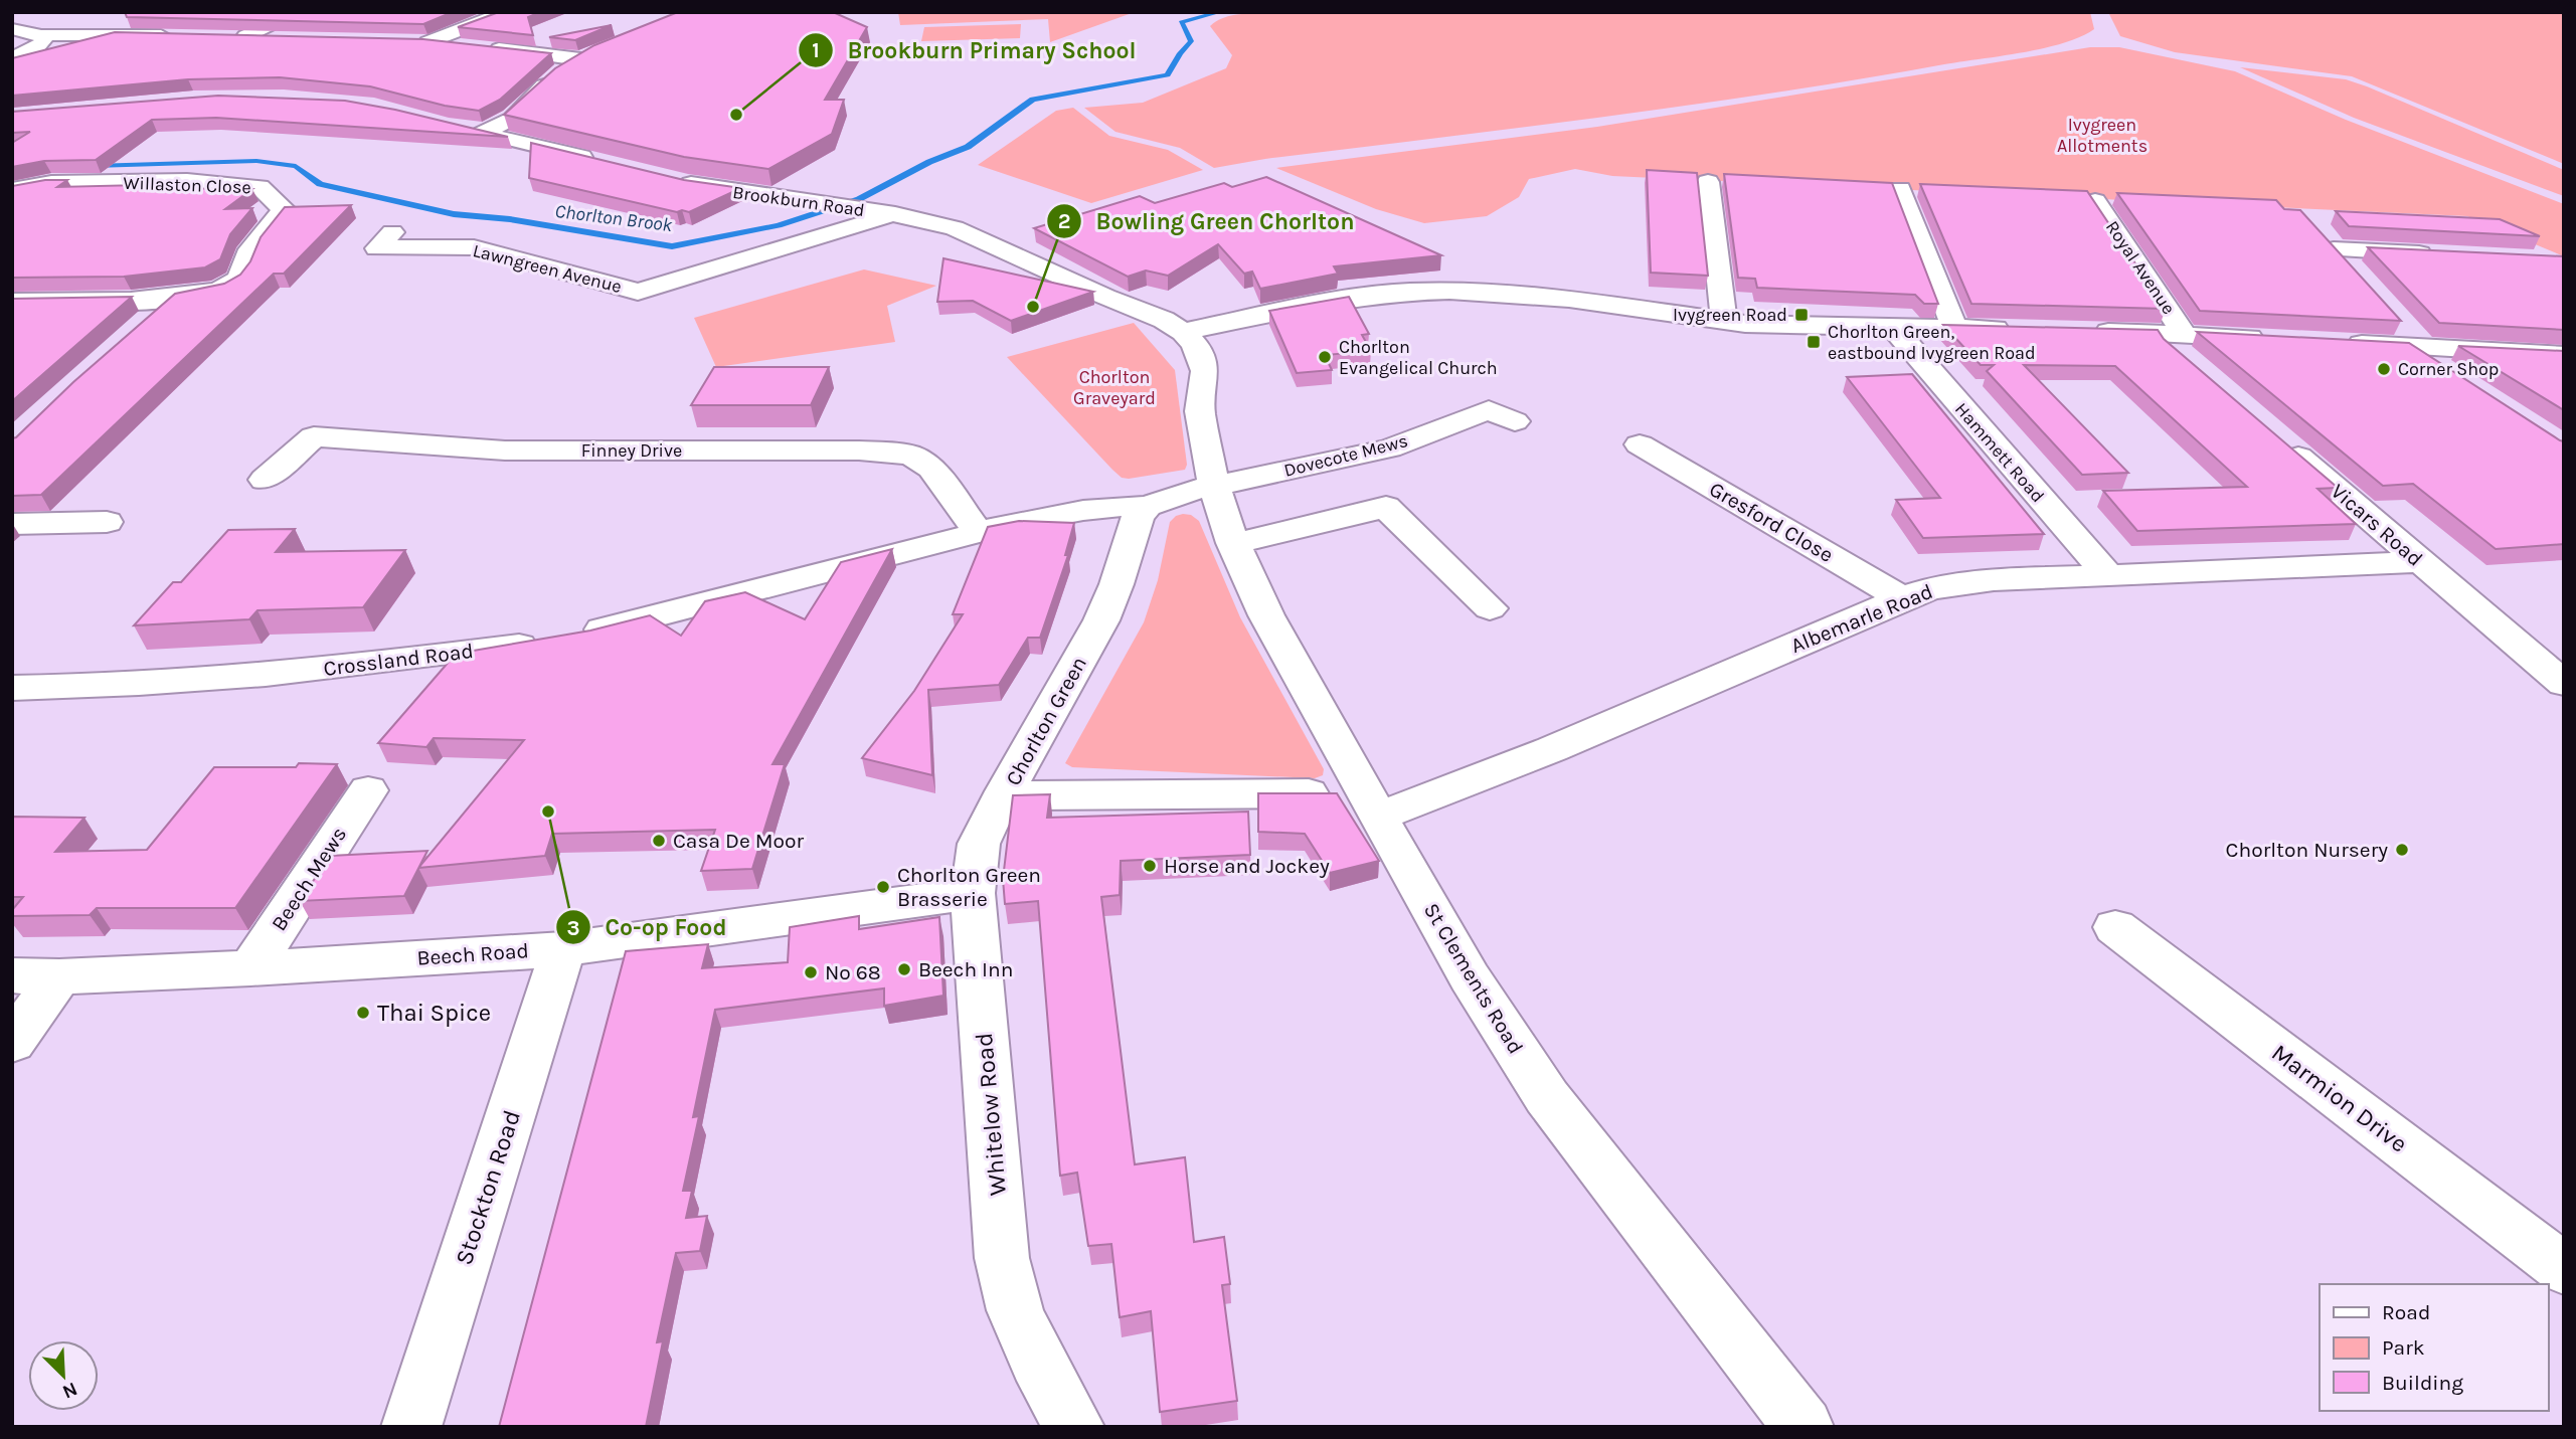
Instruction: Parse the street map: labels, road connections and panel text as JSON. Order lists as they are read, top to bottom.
{
  "streets": {
    "street": [
      "Willaston Close",
      "Brookburn Road",
      "Royal Avenue",
      "Lawngreen Avenue",
      "Finney Drive",
      "Hammett Road",
      "Dovecote Mews",
      "Gresford Close",
      "Vicars Road",
      "Albemarle Road",
      "Crossland Road",
      "Chorlton Green",
      "Beech Mews",
      "Beech Road",
      "St Clements Road",
      "Marmion Drive",
      "Whitelow Road",
      "Stockton Road"
    ]
  },
  "crossings": [
    ["Brookburn Road", "Lawngreen Avenue"],
    ["Brookburn Road", "Dovecote Mews"],
    ["Brookburn Road", "St Clements Road"],
    ["Finney Drive", "Crossland Road"],
    ["Hammett Road", "Albemarle Road"],
    ["Dovecote Mews", "St Clements Road"],
    ["Gresford Close", "Albemarle Road"],
    ["Vicars Road", "Albemarle Road"],
    ["Albemarle Road", "Chorlton Green"],
    ["Albemarle Road", "St Clements Road"],
    ["Crossland Road", "Chorlton Green"],
    ["Chorlton Green", "St Clements Road"],
    ["Chorlton Green", "Whitelow Road"],
    ["Beech Mews", "Beech Road"],
    ["Beech Road", "Whitelow Road"],
    ["Beech Road", "Stockton Road"]
  ],
  "water": ["Chorlton Brook"],
  "parks": ["Ivygreen Allotments", "Chorlton Graveyard"],
  "places": {
    "other": [
      "Brookburn Primary School",
      "Bowling Green Chorlton",
      "Chorlton Evangelical Church",
      "Corner Shop",
      "Co-op Food",
      "Casa De Moor",
      "Chorlton Nursery",
      "Horse and Jockey",
      "Chorlton Green Brasserie",
      "Beech Inn",
      "No 68",
      "Thai Spice"
    ],
    "transit": ["Ivygreen Road", "Chorlton Green, eastbound Ivygreen Road"]
  },
  "legend": ["Road", "Park", "Building"],
  "north": "bottom right"
}
